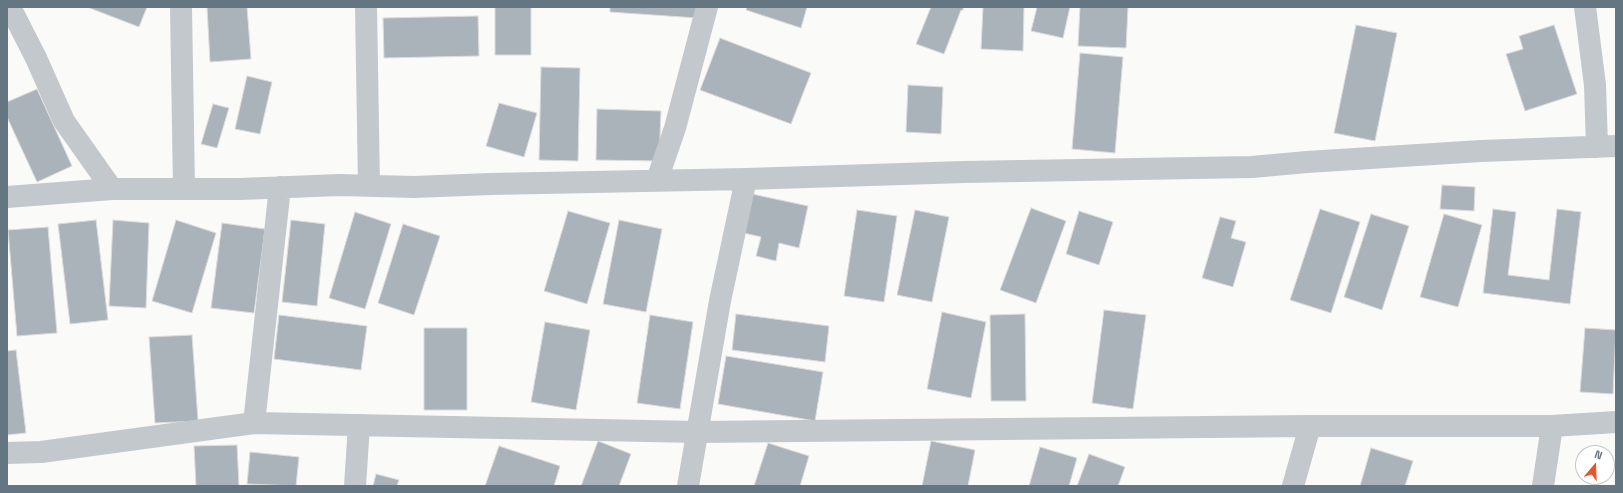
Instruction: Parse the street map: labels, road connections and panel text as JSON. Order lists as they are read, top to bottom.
{
  "north": "top"
}
